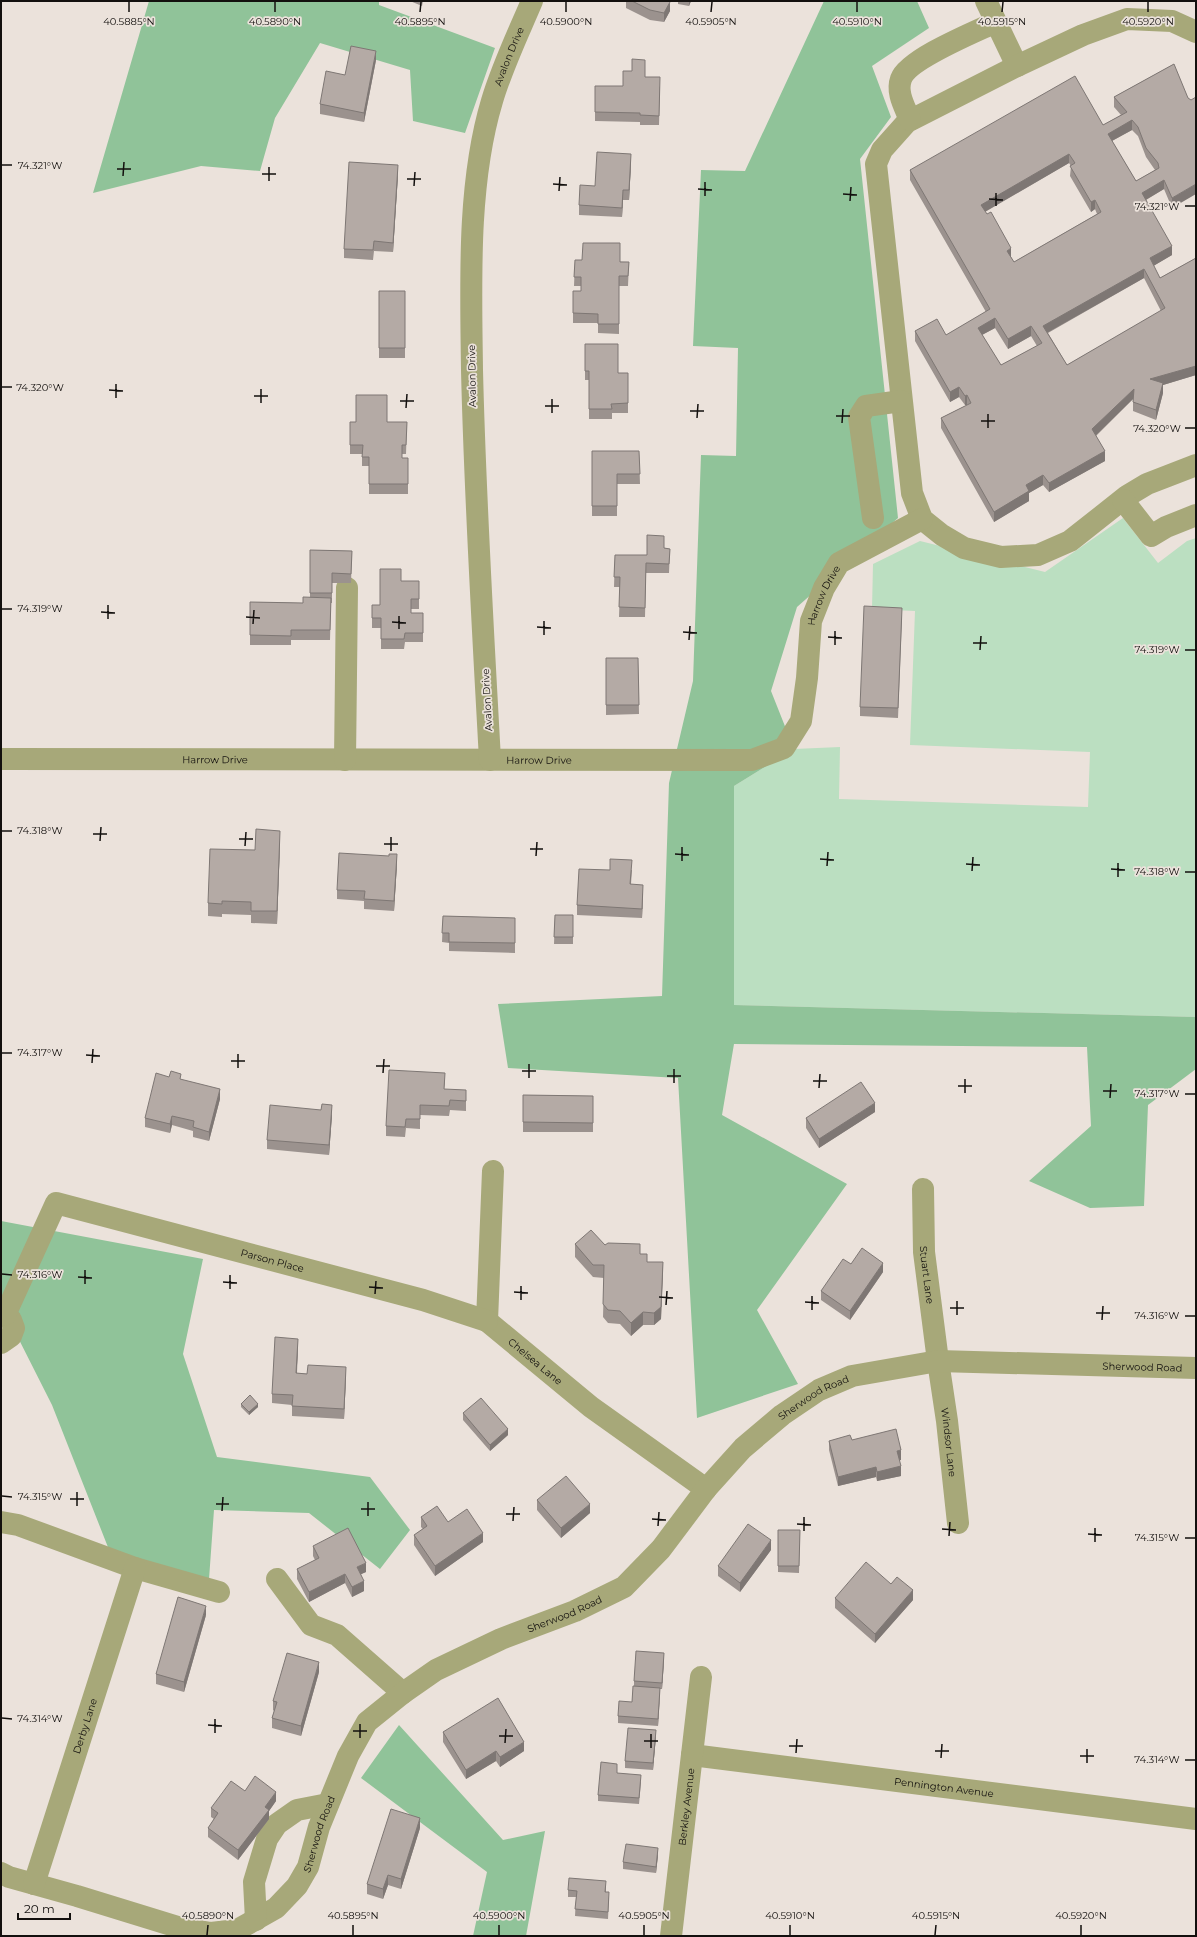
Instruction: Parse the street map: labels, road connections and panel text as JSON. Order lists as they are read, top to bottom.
{
  "streets": {
    "street": [
      "Avalon Drive",
      "Harrow Drive",
      "Parson Place",
      "Stuart Lane",
      "Chelsea Lane",
      "Sherwood Road",
      "Windsor Lane",
      "Derby Lane",
      "Pennington Avenue",
      "Berkley Avenue"
    ]
  },
  "crossings": [
    ["Avalon Drive", "Harrow Drive"],
    ["Parson Place", "Chelsea Lane"],
    ["Stuart Lane", "Sherwood Road"],
    ["Stuart Lane", "Windsor Lane"],
    ["Chelsea Lane", "Sherwood Road"],
    ["Sherwood Road", "Windsor Lane"],
    ["Sherwood Road", "Derby Lane"],
    ["Pennington Avenue", "Berkley Avenue"]
  ],
  "scale_bar": "20 m",
  "coordinates": [
    "40.5885°N",
    "40.5890°N",
    "40.5895°N",
    "40.5900°N",
    "40.5905°N",
    "40.5910°N",
    "40.5915°N",
    "40.5920°N",
    "74.321°W",
    "74.320°W",
    "74.319°W",
    "74.318°W",
    "74.317°W",
    "74.316°W",
    "74.315°W",
    "74.314°W"
  ]
}
